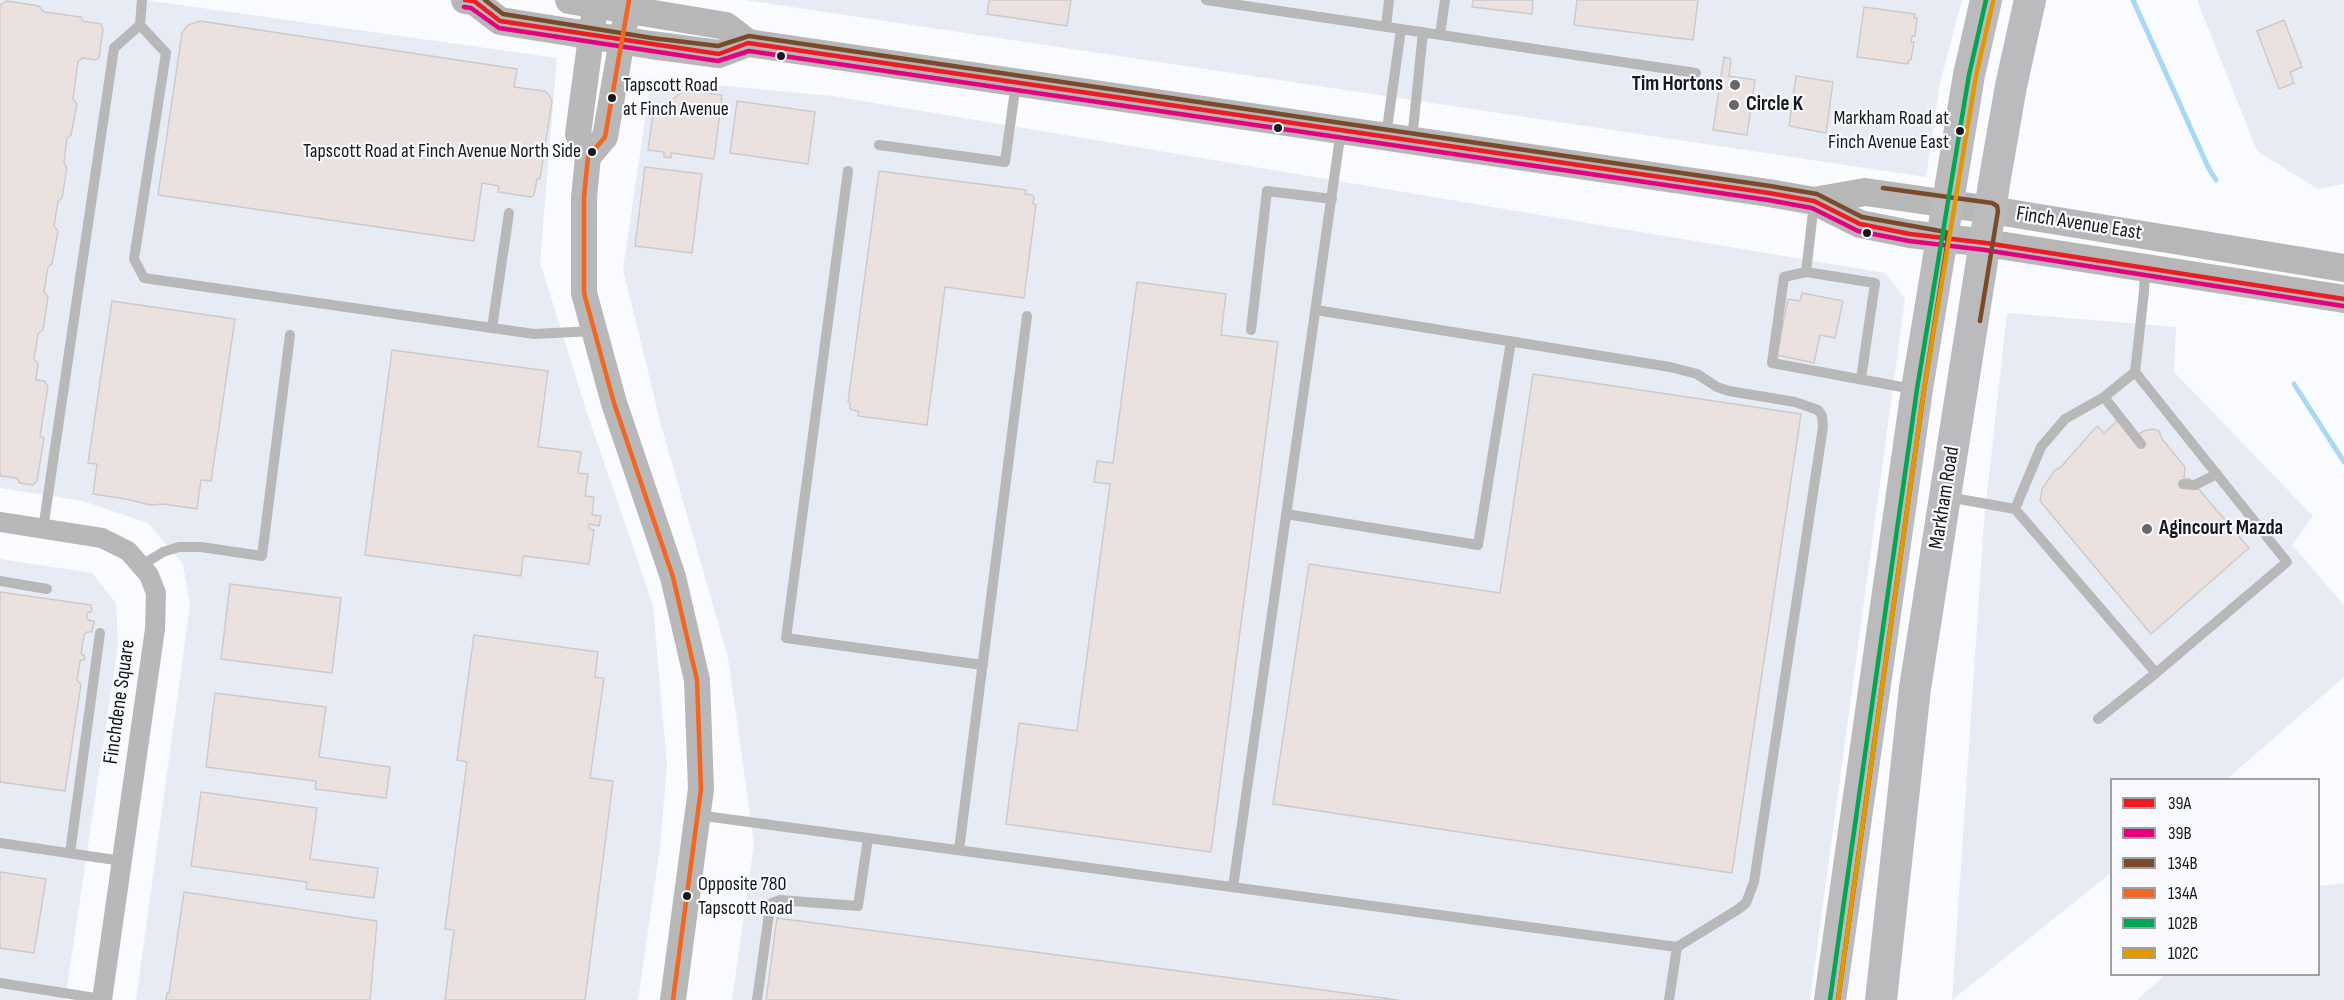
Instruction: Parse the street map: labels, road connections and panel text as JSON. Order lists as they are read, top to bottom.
{
  "streets": {
    "main road": ["Finch Avenue East", "Markham Road"],
    "street": ["Finchdene Square"]
  },
  "crossings": [
    ["Finch Avenue East", "Markham Road"]
  ],
  "places": [
    "Tim Hortons",
    "Tapscott Road at Finch Avenue",
    "Circle K",
    "Markham Road at Finch Avenue East",
    "Tapscott Road at Finch Avenue North Side",
    "Agincourt Mazda",
    "Opposite 780 Tapscott Road"
  ],
  "lines": [
    "transit line 39A",
    "transit line 134B",
    "transit line 134A",
    "transit line 102B",
    "transit line 102C",
    "transit line 39B"
  ],
  "legend": [
    "39A",
    "39B",
    "134B",
    "134A",
    "102B",
    "102C"
  ]
}
